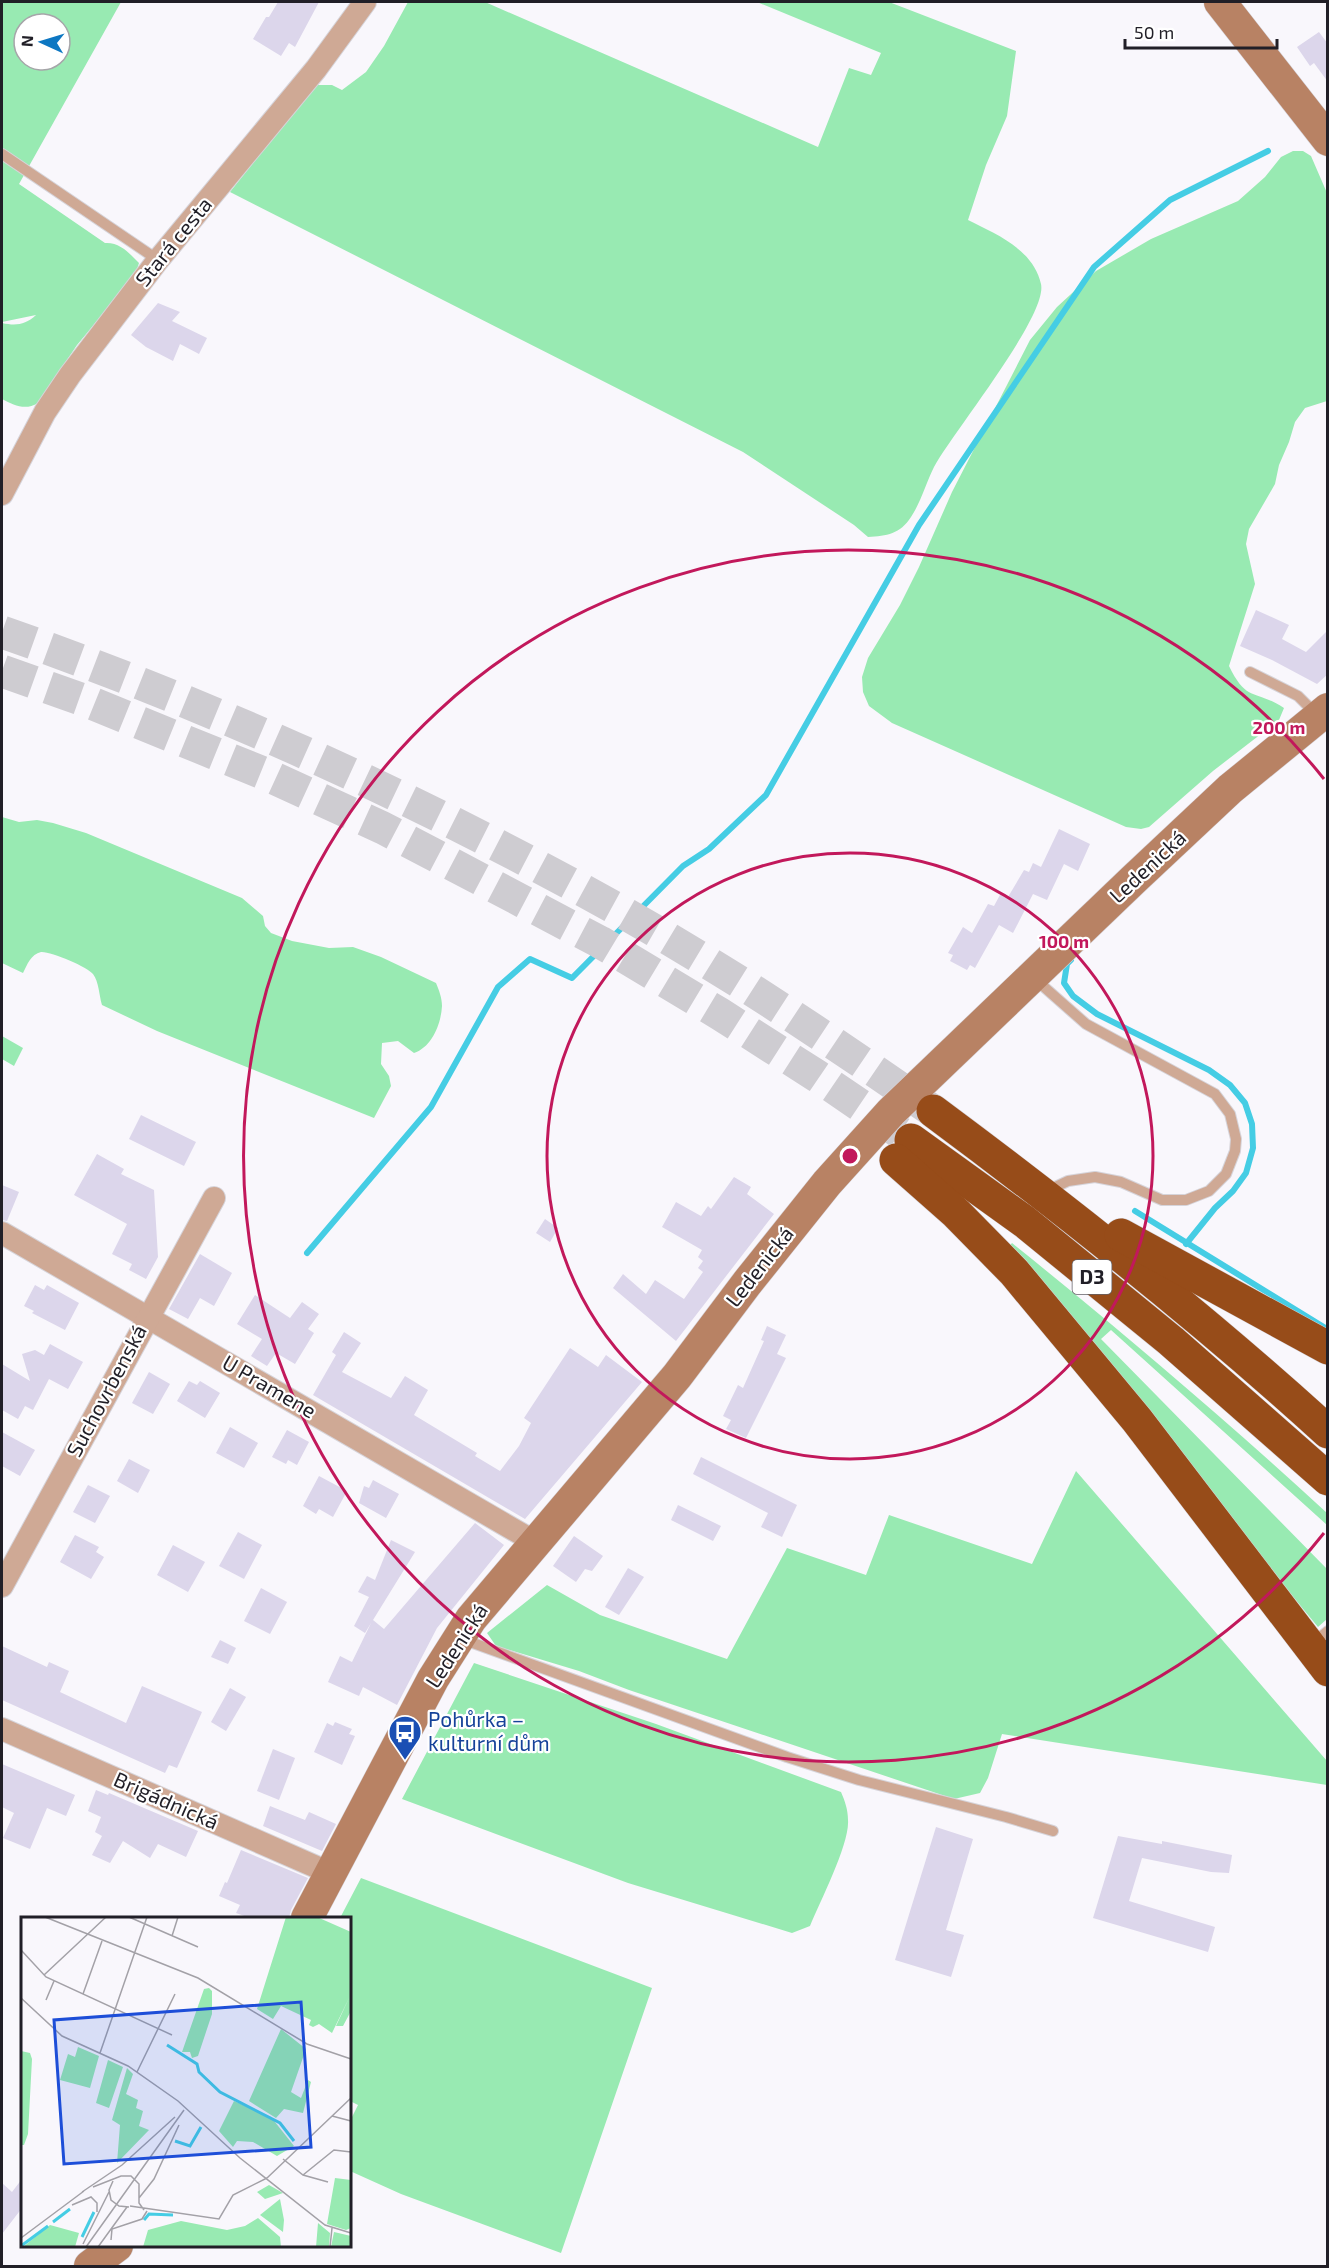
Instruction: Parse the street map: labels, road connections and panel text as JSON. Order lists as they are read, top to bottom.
{
  "streets": {
    "highway": ["D3"],
    "main road": ["Ledenická"],
    "street": [
      "Stará cesta",
      "U Pramene",
      "Suchovrbenská",
      "Brigádnická"
    ]
  },
  "crossings": [
    ["Ledenická", "U Pramene"],
    ["Ledenická", "Brigádnická"],
    ["U Pramene", "Suchovrbenská"]
  ],
  "places": {
    "bus stop": ["Pohůrka – kulturní dům"]
  },
  "scale_bar": "50 m",
  "north": "left",
  "rings": ["200 m", "100 m"]
}
